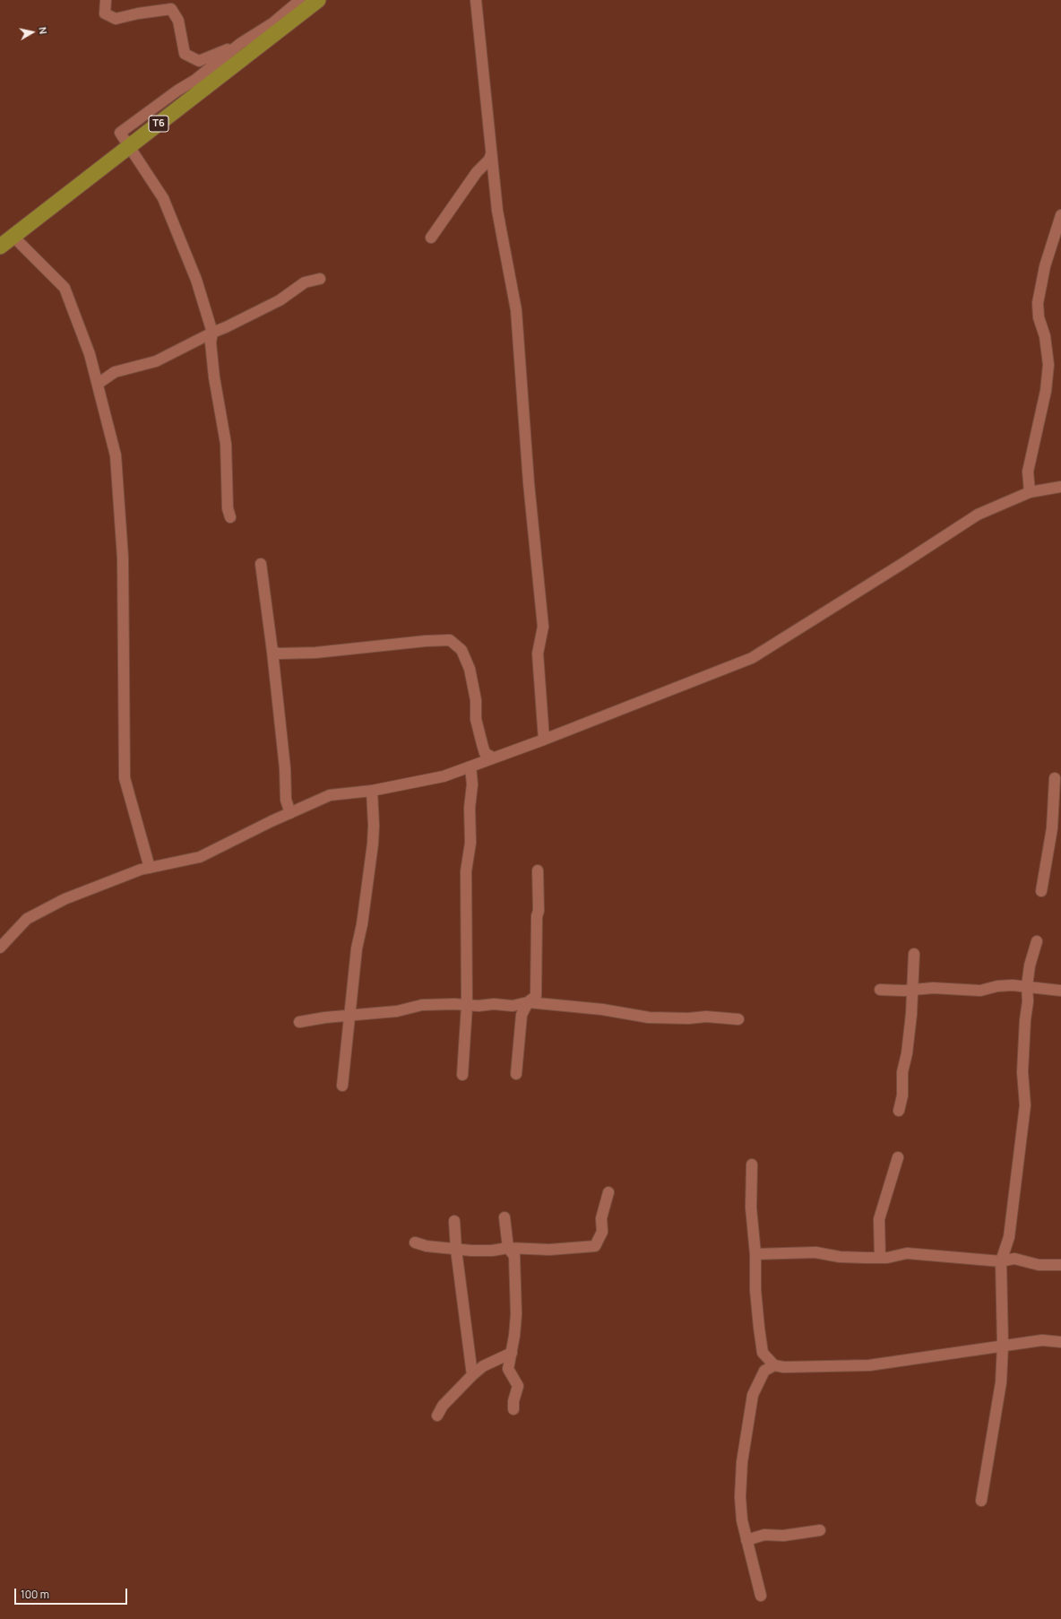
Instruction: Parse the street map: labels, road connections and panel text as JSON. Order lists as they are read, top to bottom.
{
  "streets": {
    "highway": ["T6"]
  },
  "scale_bar": "100 m",
  "north": "right"
}
